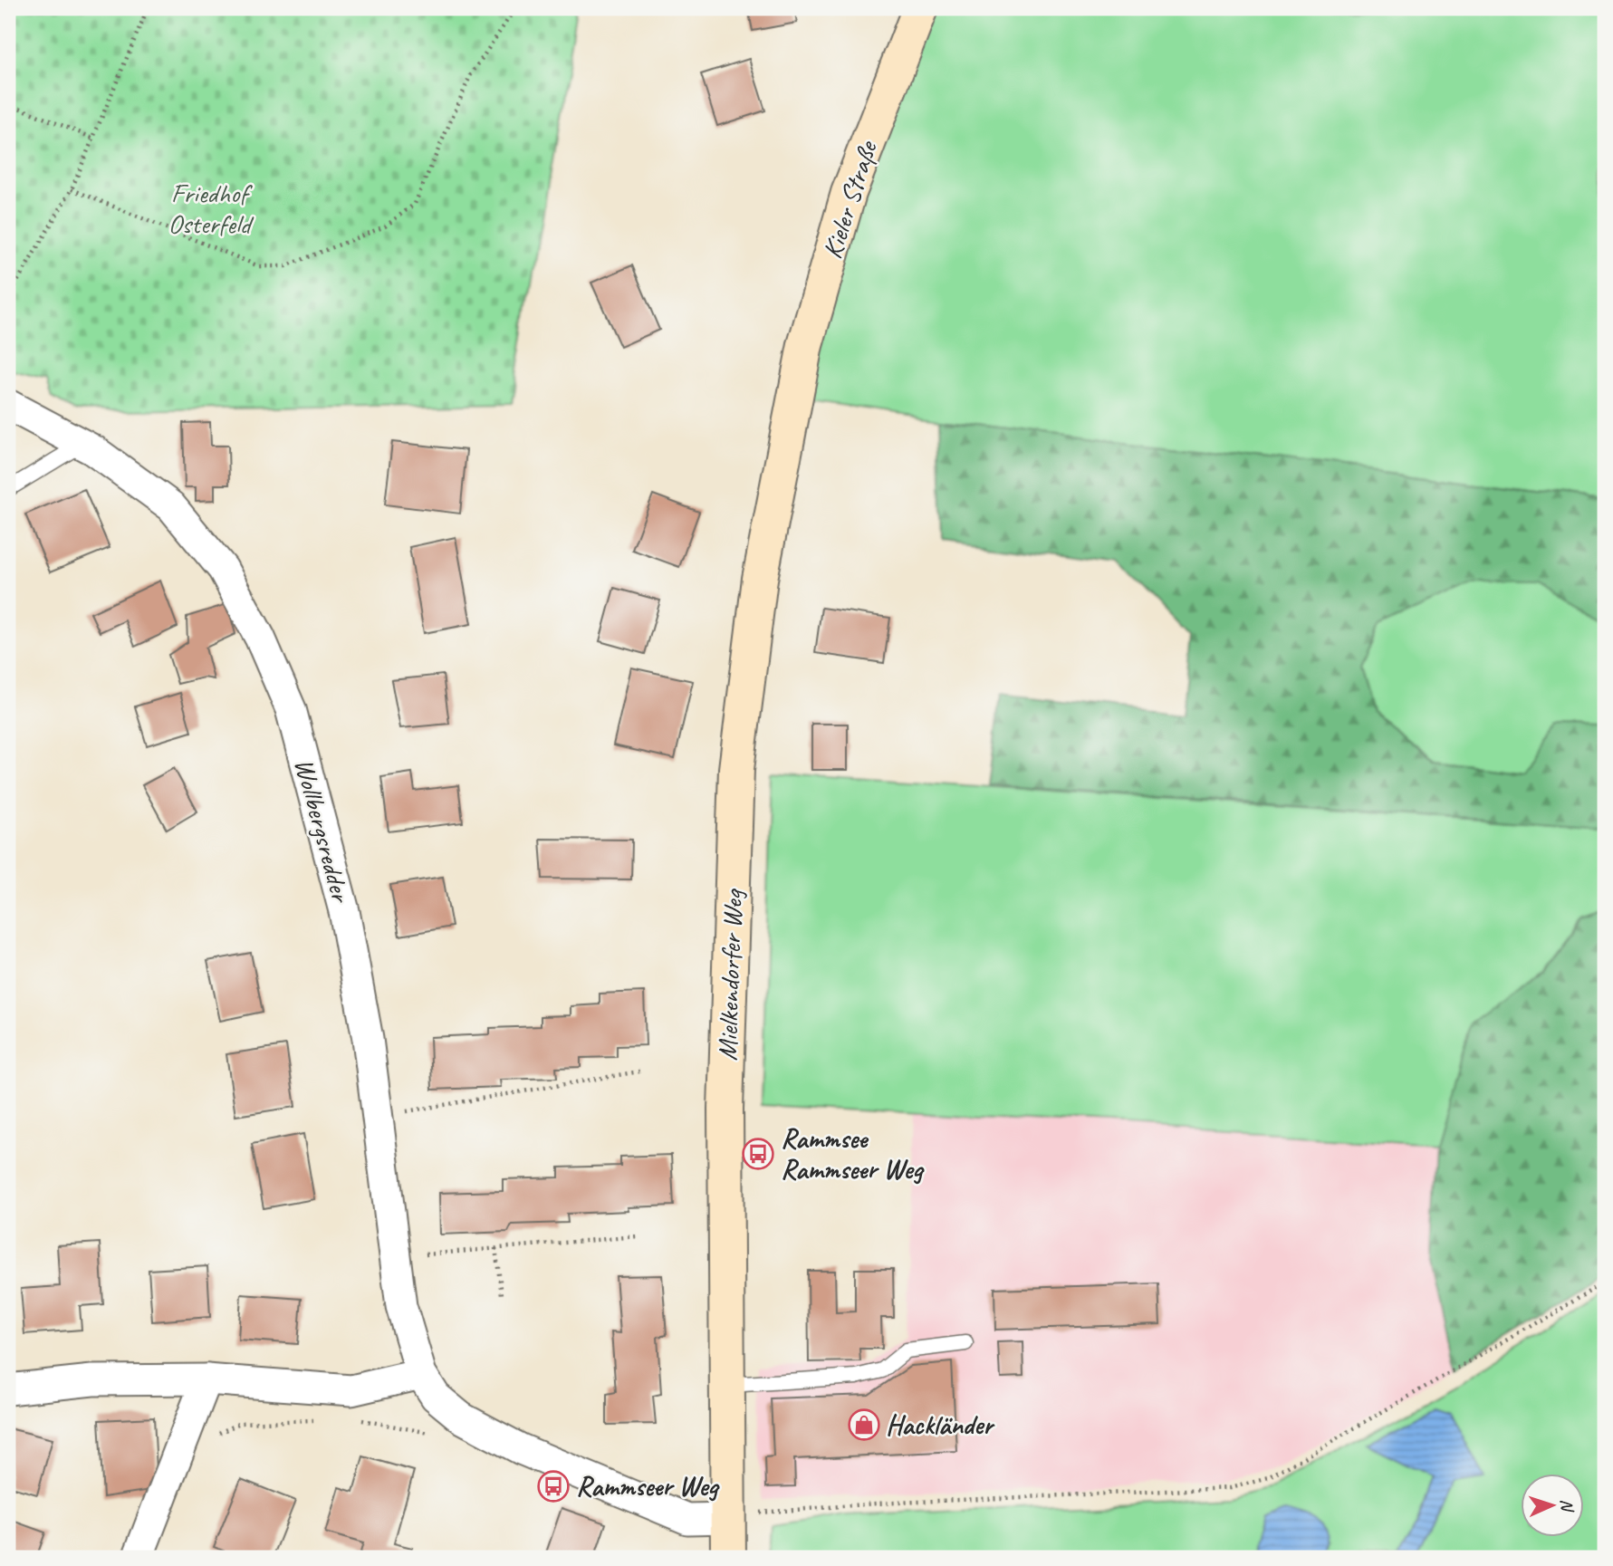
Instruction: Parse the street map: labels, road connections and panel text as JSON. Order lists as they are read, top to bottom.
{
  "streets": {
    "street": ["Kieler Straße", "Wollbergsredder", "Mielkendorfer Weg"]
  },
  "crossings": [
    ["Kieler Straße", "Mielkendorfer Weg"]
  ],
  "parks": ["Friedhof Osterfeld"],
  "places": {
    "bus stop": ["Rammsee Rammseer Weg", "Rammseer Weg"],
    "shop": ["Hackländer"]
  },
  "north": "right"
}
